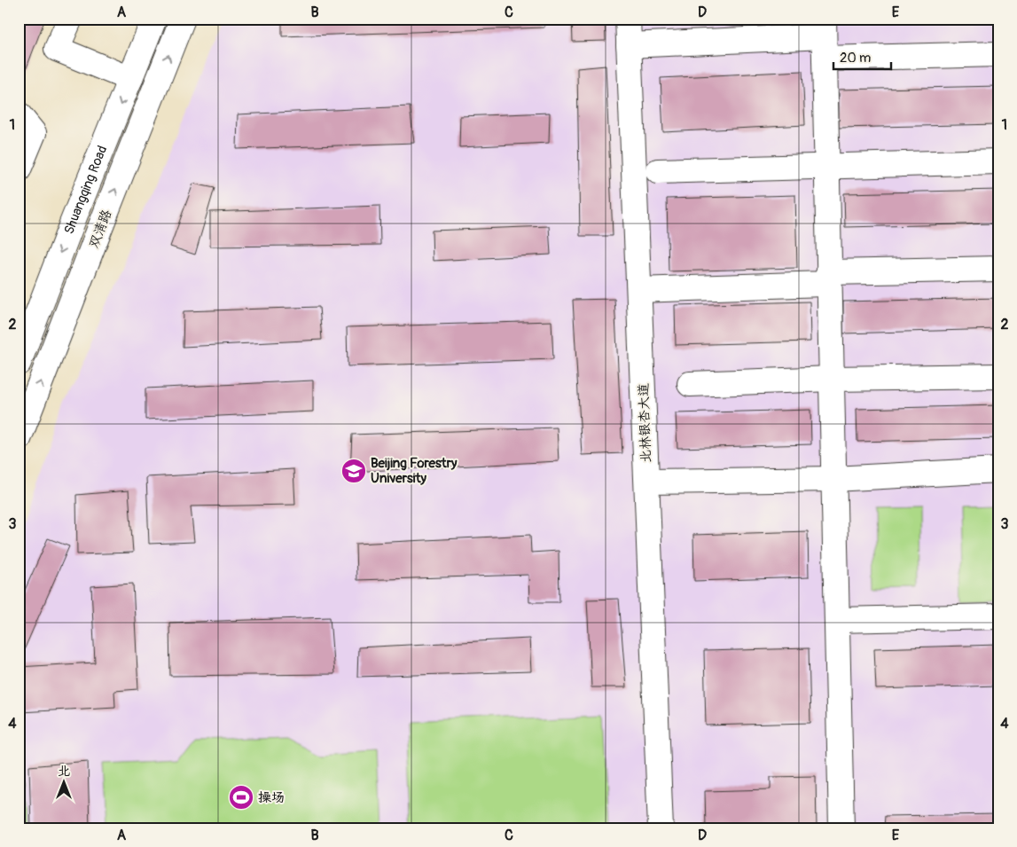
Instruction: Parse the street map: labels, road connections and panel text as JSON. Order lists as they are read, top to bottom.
{
  "streets": {
    "main road": ["Shuangqing Road", "双清路", "北林银杏大道"]
  },
  "one_way": ["Shuangqing Road", "双清路"],
  "places": {
    "school or university": ["Beijing Forestry University"],
    "sports": ["操场"]
  },
  "scale_bar": "20 m",
  "north": "top",
  "grid": {
    "columns": [
      "A",
      "B",
      "C",
      "D",
      "E"
    ],
    "rows": [
      "1",
      "2",
      "3",
      "4"
    ]
  }
}
